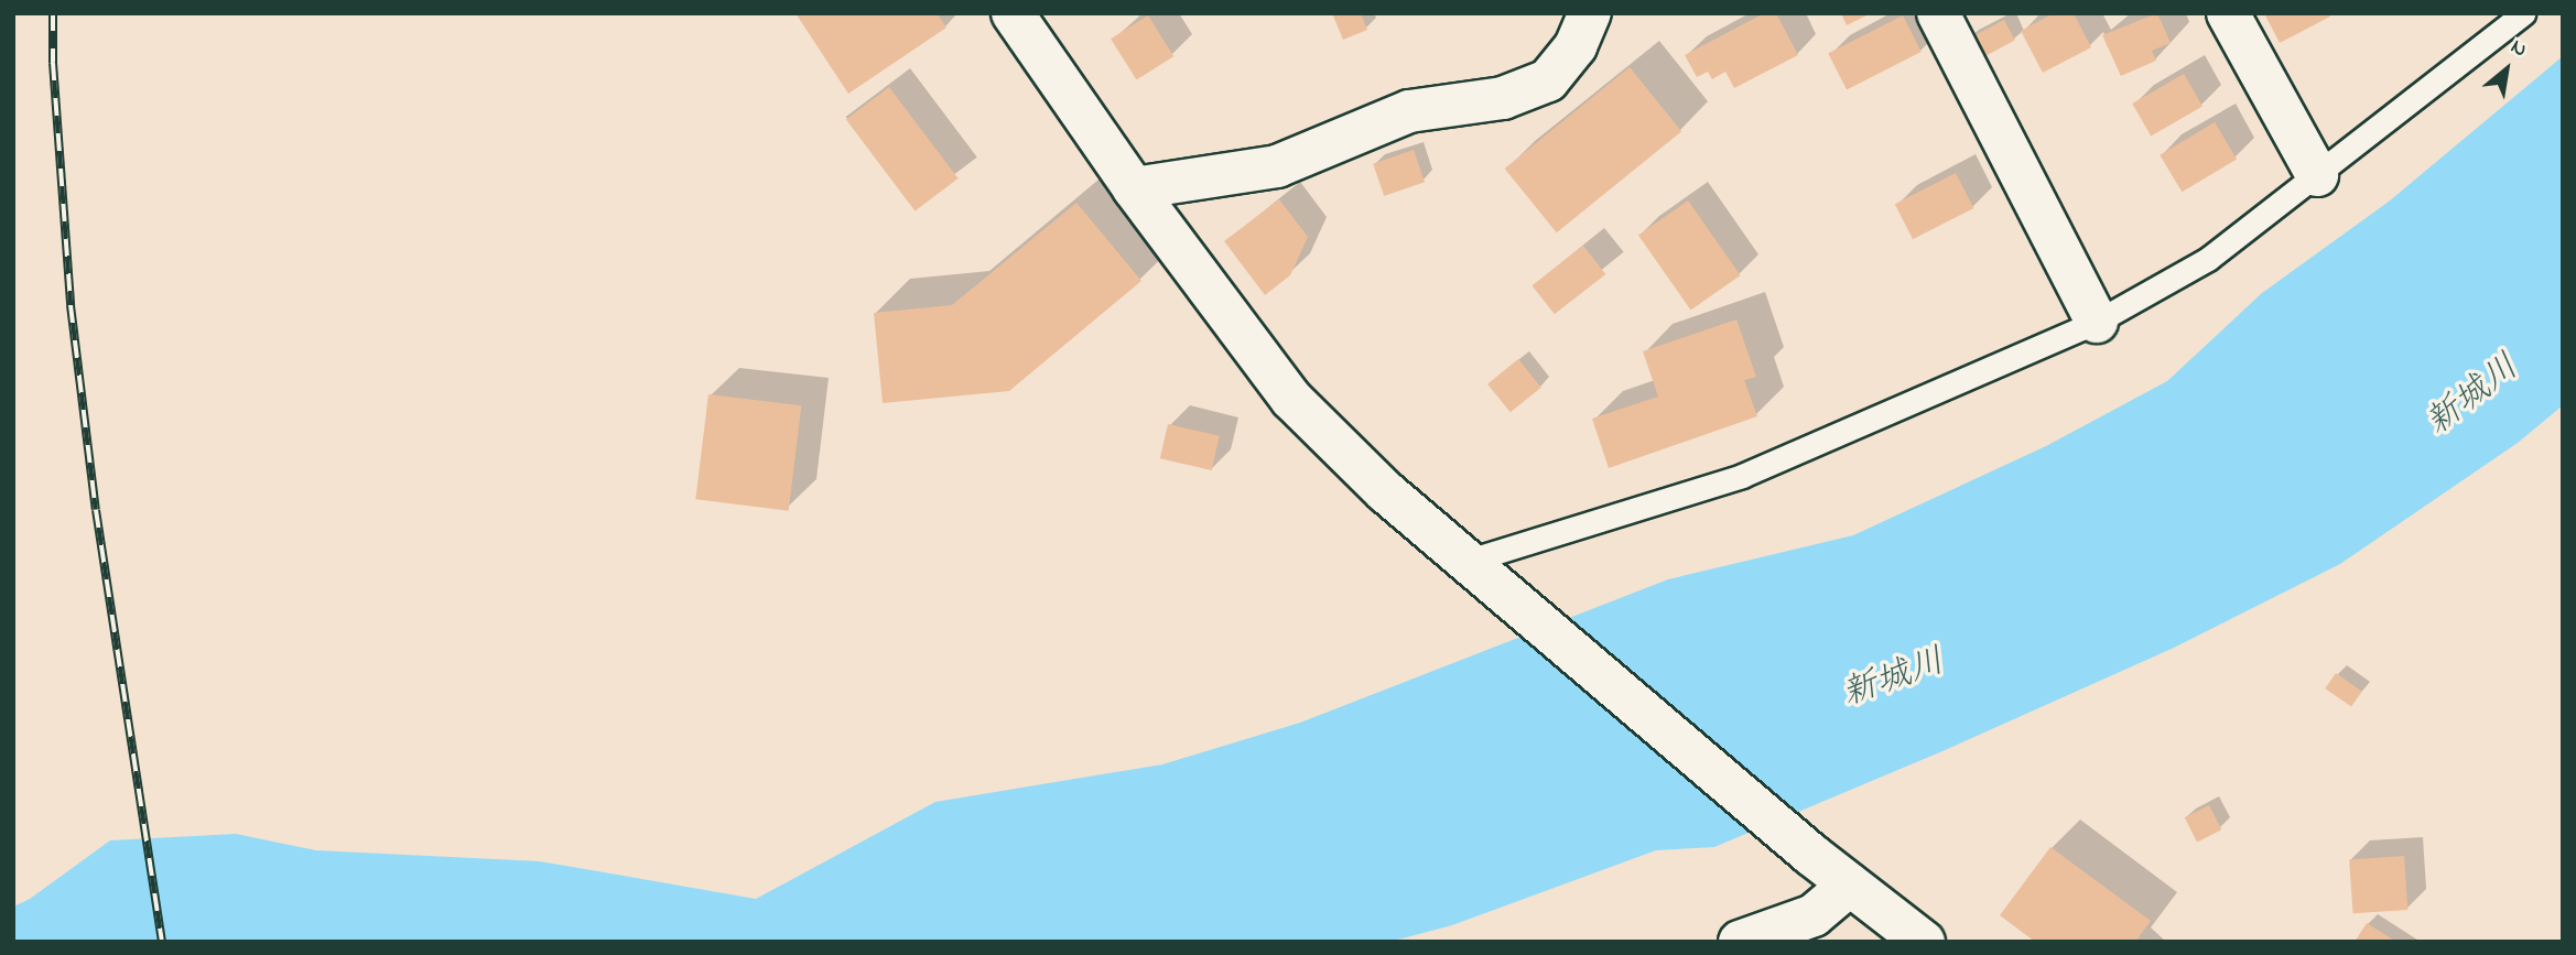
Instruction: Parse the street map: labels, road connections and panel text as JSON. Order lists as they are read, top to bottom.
{
  "water": ["新城川"],
  "north": "top right"
}
